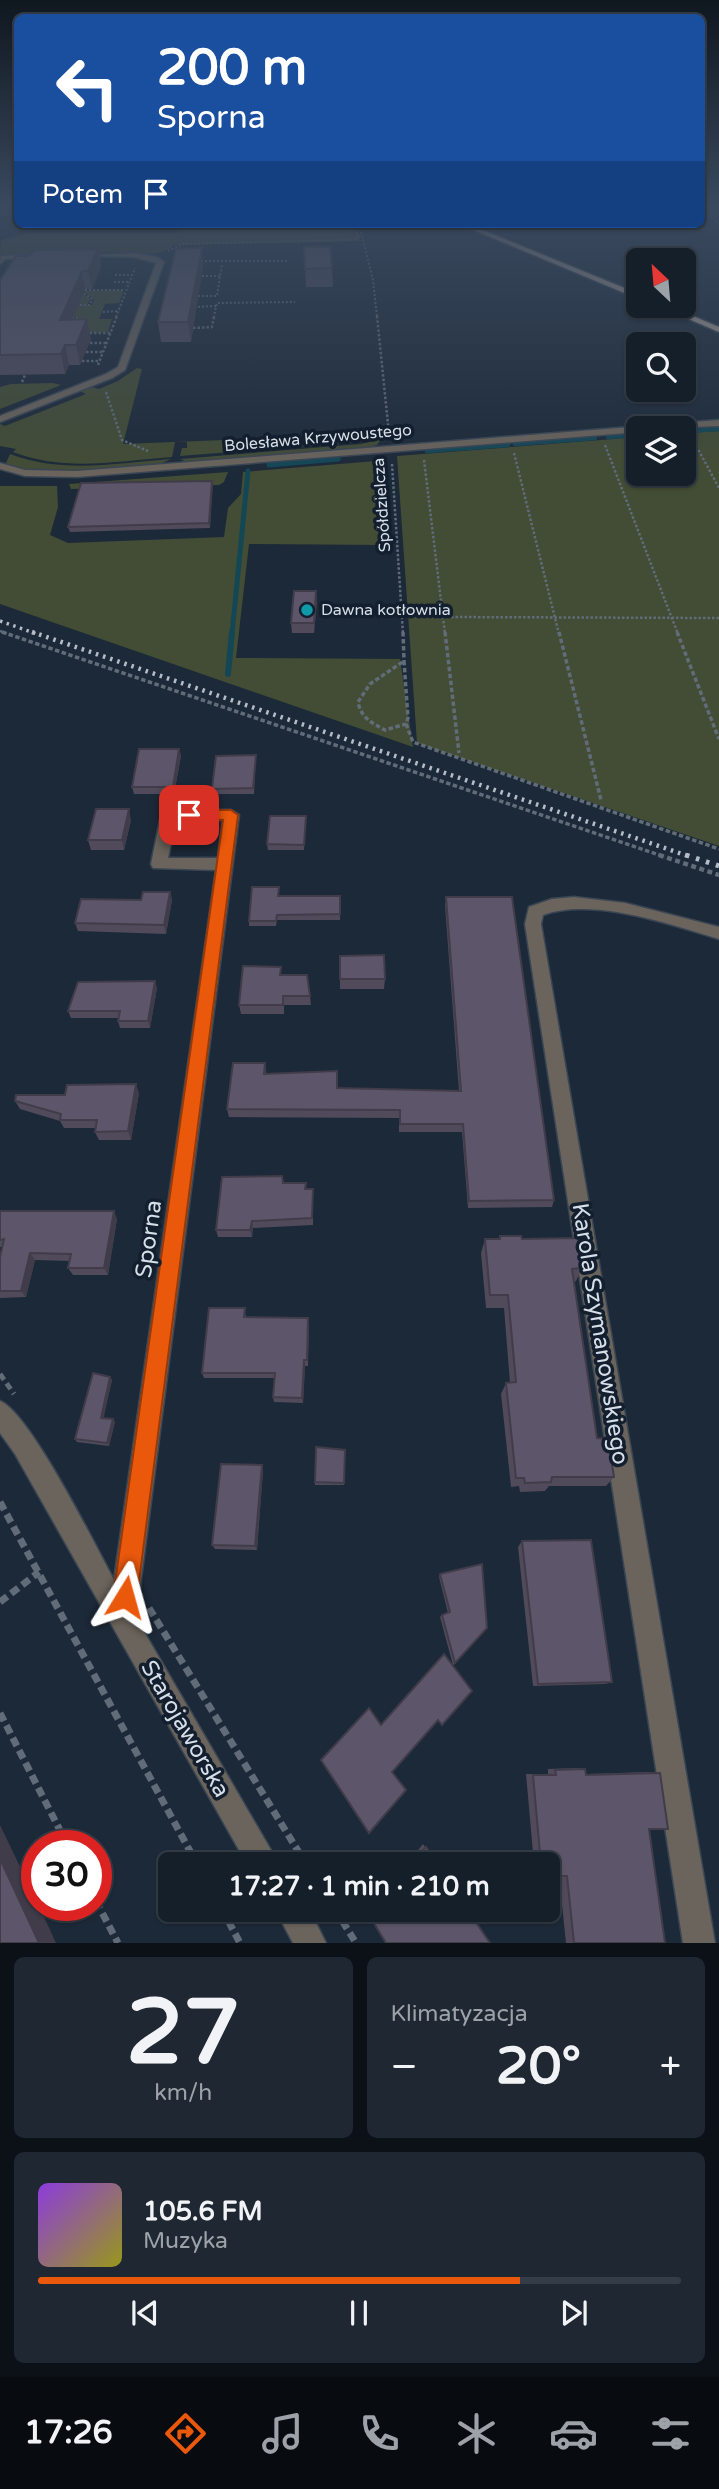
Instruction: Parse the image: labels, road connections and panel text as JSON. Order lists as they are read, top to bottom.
{
  "streets": {
    "street": [
      "Bolesława Krzywoustego",
      "Sporna",
      "Karola Szymanowskiego",
      "Starojaworska"
    ],
    "path": ["Spółdzielcza"]
  },
  "crossings": [
    ["Bolesława Krzywoustego", "Spółdzielcza"],
    ["Sporna", "Starojaworska"]
  ],
  "places": ["Dawna kotłownia"],
  "north": "top left",
  "page": {
    "turn": ["200 m", "Sporna"],
    "then": "Potem",
    "limit": "30",
    "trip": "17:27 · 1 min · 210 m",
    "tile": [
      ["27", "km/h"],
      "Klimatyzacja"
    ],
    "heat": ["−", "20°", "+"],
    "song": ["105.6 FM", "Muzyka"],
    "tabs": "17:26"
  }
}
